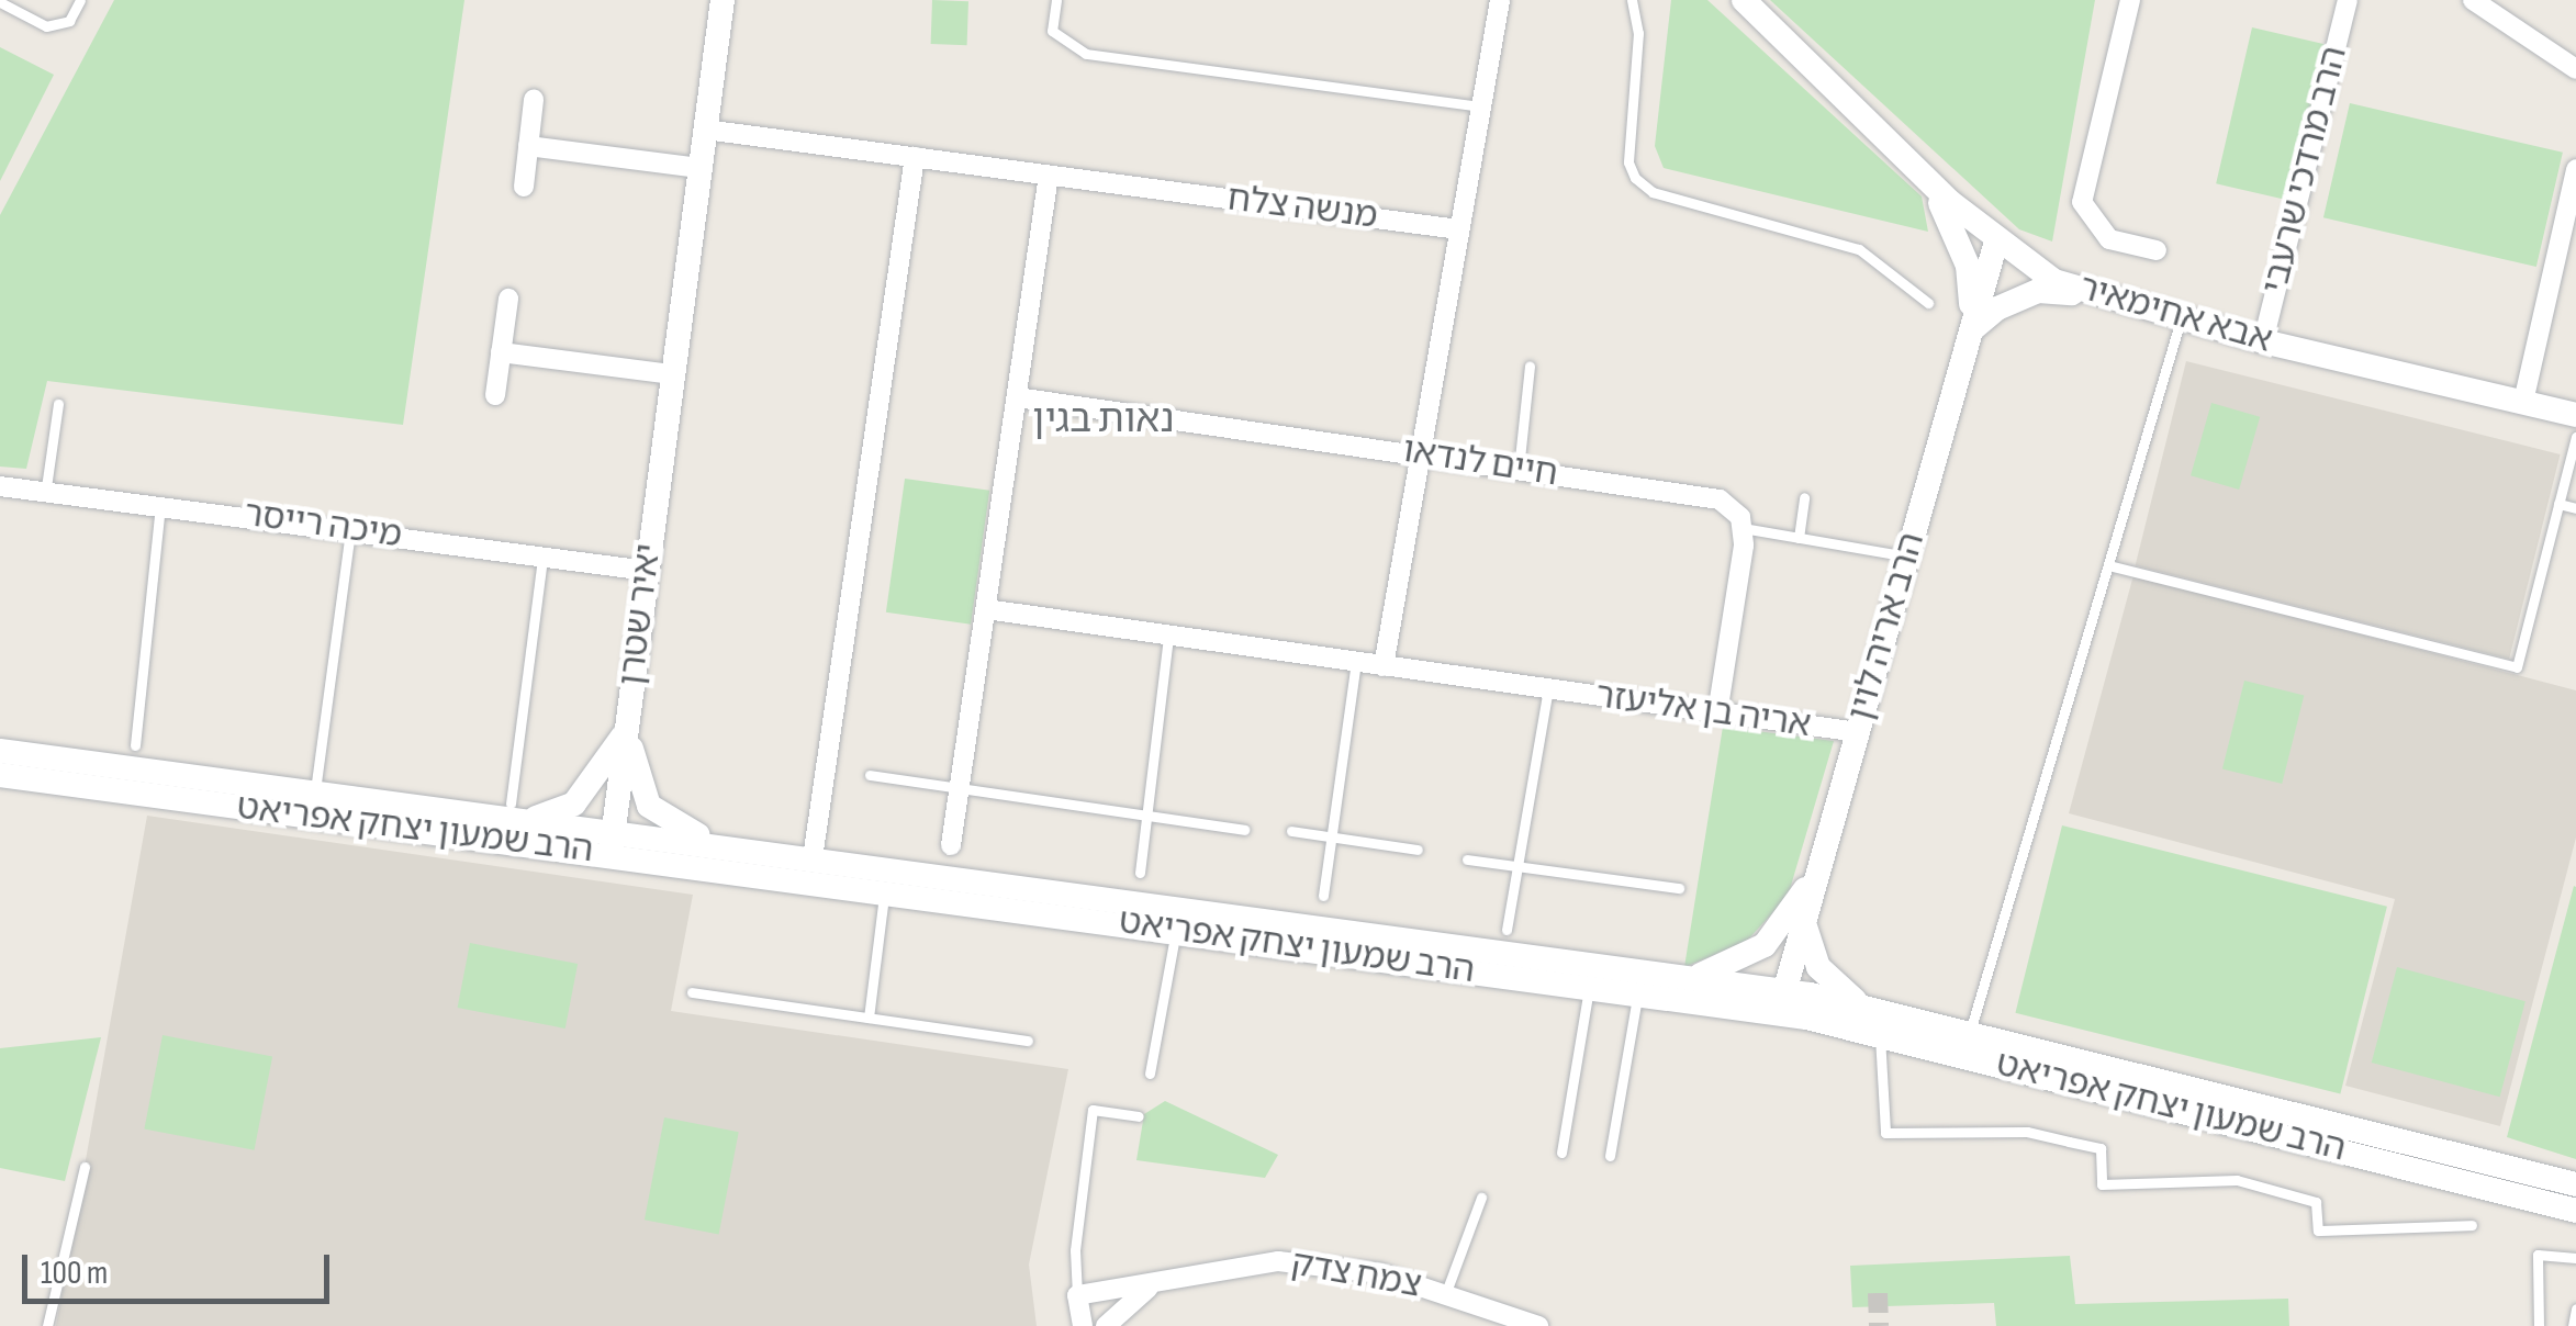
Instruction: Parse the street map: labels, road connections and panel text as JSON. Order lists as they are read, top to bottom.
{
  "streets": {
    "street": [
      "הרב מרדכי שרעבי",
      "מנשה צלח",
      "אבא אחימאיר",
      "חיים לנדאו",
      "מיכה רייסר",
      "יאיר שטרן",
      "הרב אריה לוין",
      "אריה בן אליעזר",
      "הרב שמעון יצחק אפריאט",
      "צמח צדק"
    ]
  },
  "crossings": [
    ["הרב מרדכי שרעבי", "אבא אחימאיר"],
    ["מנשה צלח", "יאיר שטרן"],
    ["אבא אחימאיר", "הרב אריה לוין"],
    ["מיכה רייסר", "יאיר שטרן"],
    ["יאיר שטרן", "הרב שמעון יצחק אפריאט"],
    ["הרב אריה לוין", "אריה בן אליעזר"],
    ["הרב אריה לוין", "הרב שמעון יצחק אפריאט"]
  ],
  "districts": ["נאות בגין"],
  "scale_bar": "100 m"
}
